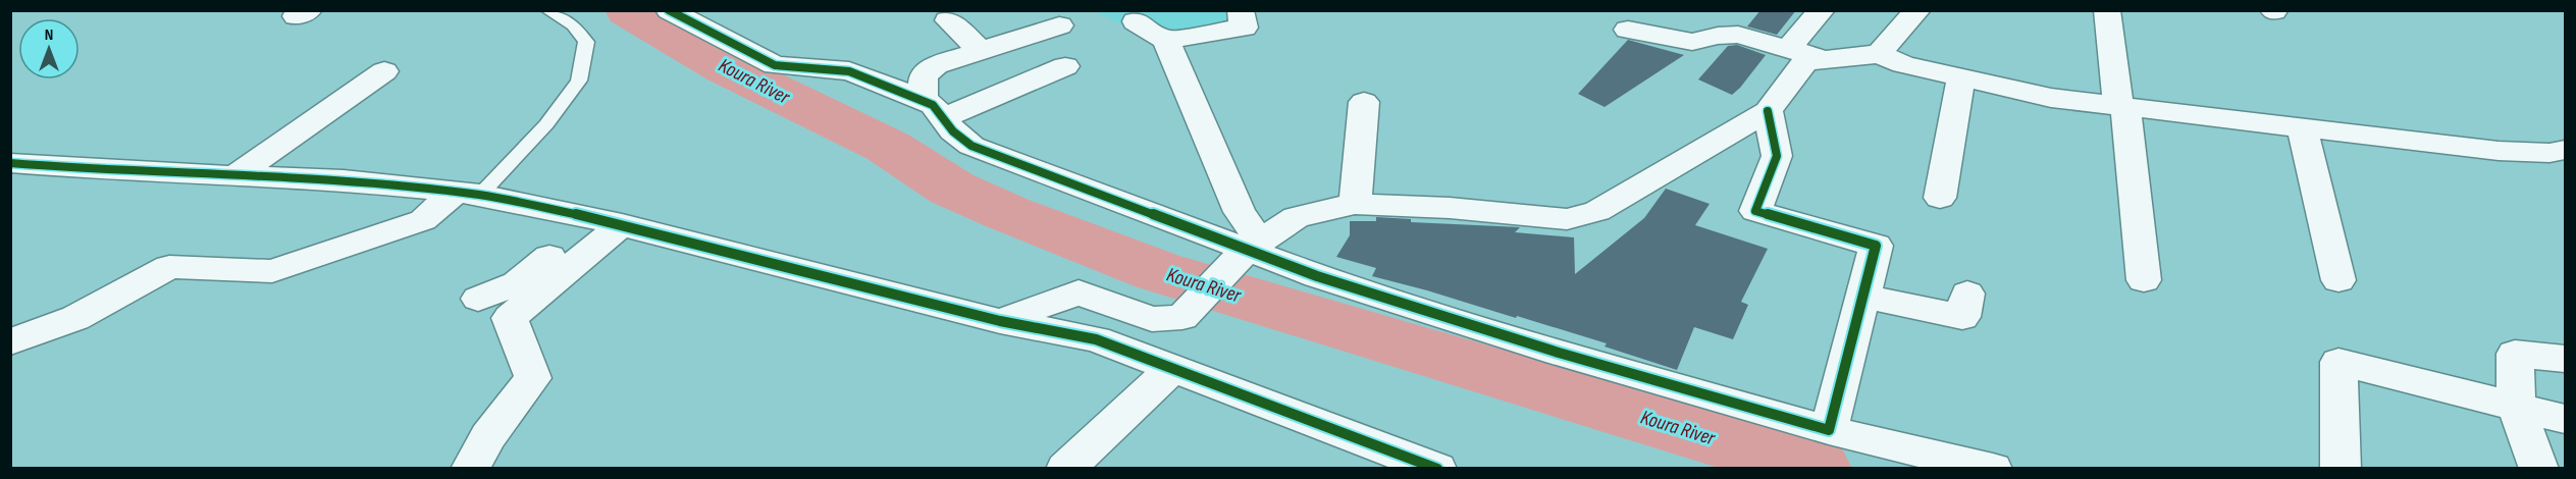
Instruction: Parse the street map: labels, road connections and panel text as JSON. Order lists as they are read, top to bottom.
{
  "water": ["Koura River"],
  "north": "top"
}
